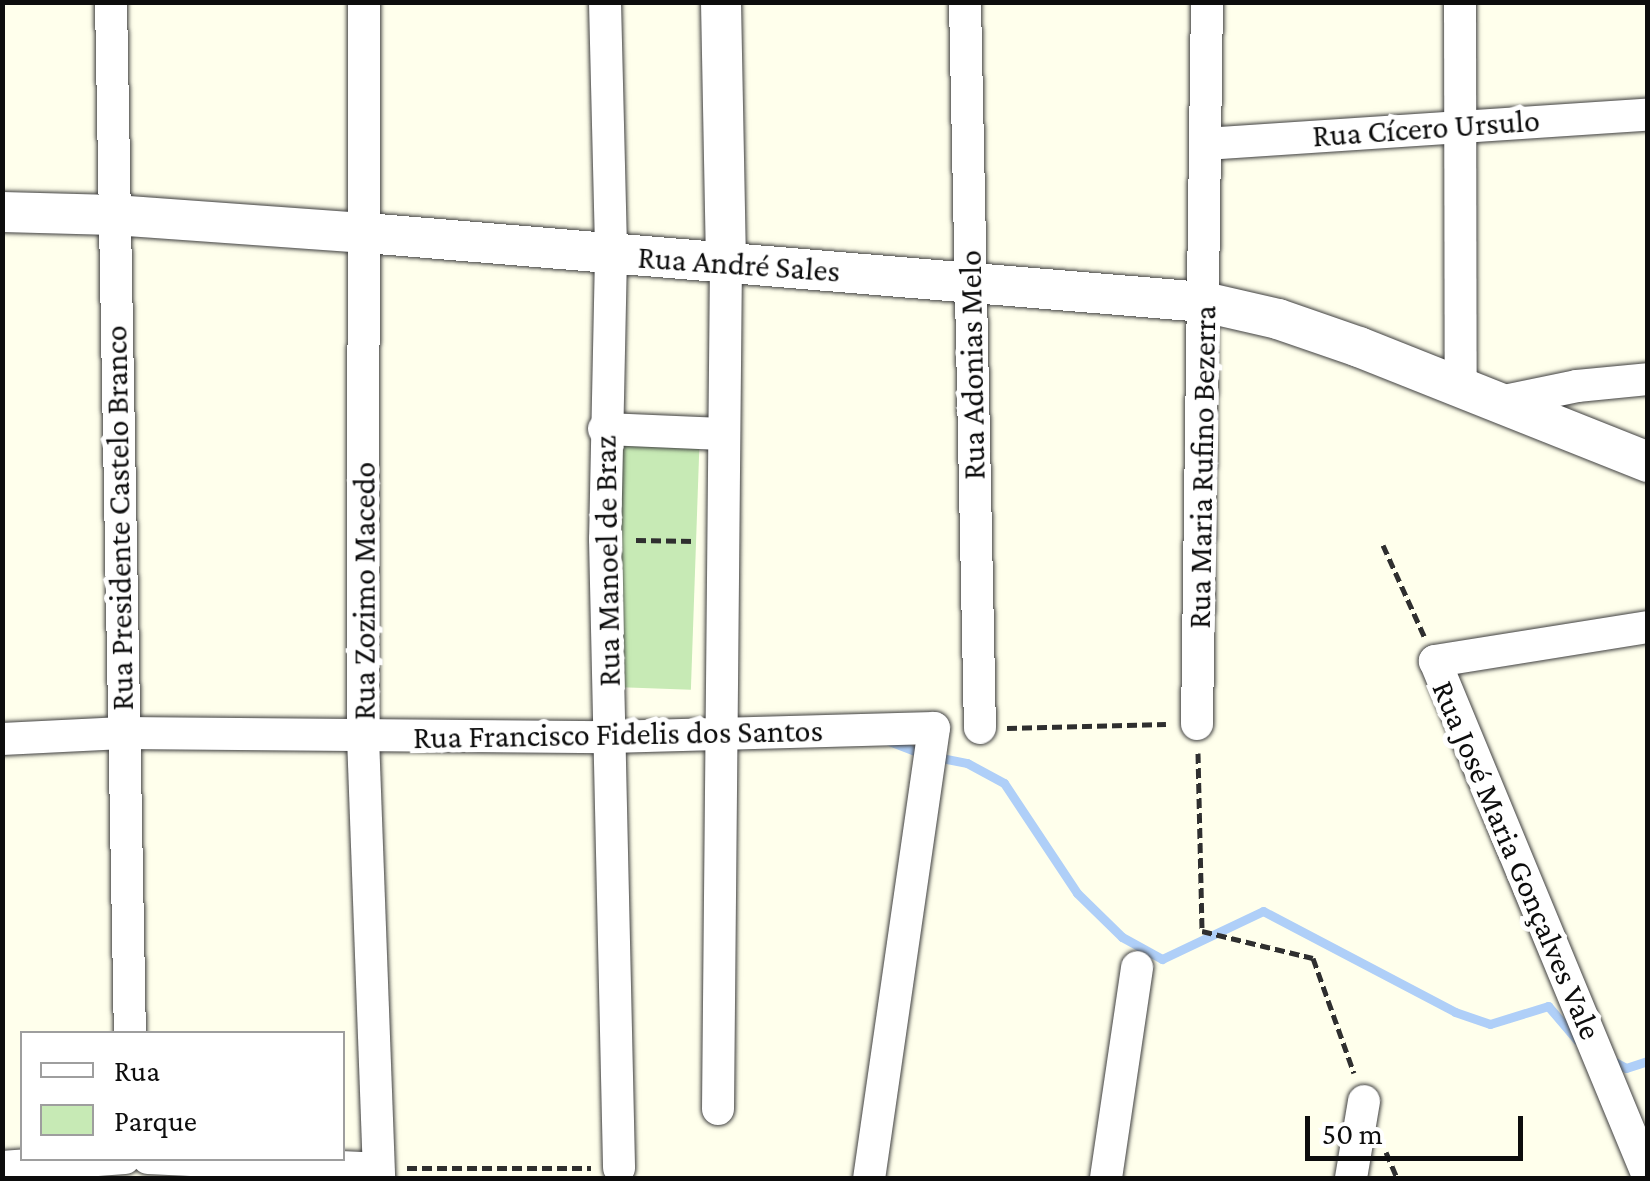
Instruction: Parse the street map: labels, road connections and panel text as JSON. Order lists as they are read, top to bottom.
{
  "streets": {
    "street": [
      "Rua Cícero Ursulo",
      "Rua André Sales",
      "Rua Adonias Melo",
      "Rua Maria Rufino Bezerra",
      "Rua Presidente Castelo Branco",
      "Rua Manoel de Braz",
      "Rua Zozimo Macedo",
      "Rua Francisco Fidelis dos Santos",
      "Rua José Maria Gonçalves Vale"
    ]
  },
  "crossings": [
    ["Rua Cícero Ursulo", "Rua Maria Rufino Bezerra"],
    ["Rua André Sales", "Rua Adonias Melo"],
    ["Rua André Sales", "Rua Maria Rufino Bezerra"],
    ["Rua André Sales", "Rua Presidente Castelo Branco"],
    ["Rua André Sales", "Rua Manoel de Braz"],
    ["Rua André Sales", "Rua Zozimo Macedo"],
    ["Rua Presidente Castelo Branco", "Rua Francisco Fidelis dos Santos"],
    ["Rua Manoel de Braz", "Rua Francisco Fidelis dos Santos"],
    ["Rua Zozimo Macedo", "Rua Francisco Fidelis dos Santos"]
  ],
  "legend": ["Rua", "Parque"],
  "scale_bar": "50 m"
}
